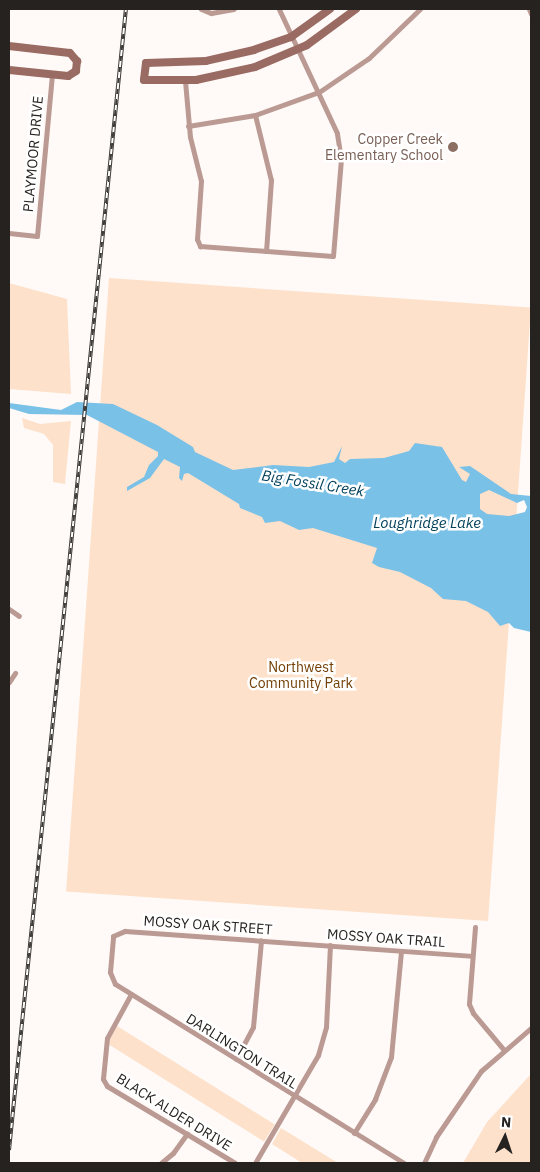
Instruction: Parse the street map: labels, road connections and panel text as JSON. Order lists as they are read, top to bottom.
{
  "streets": {
    "street": [
      "PLAYMOOR DRIVE",
      "MOSSY OAK STREET",
      "MOSSY OAK TRAIL",
      "DARLINGTON TRAIL",
      "BLACK ALDER DRIVE"
    ]
  },
  "crossings": [
    ["MOSSY OAK STREET", "MOSSY OAK TRAIL"],
    ["MOSSY OAK STREET", "DARLINGTON TRAIL"],
    ["DARLINGTON TRAIL", "BLACK ALDER DRIVE"]
  ],
  "water": ["Big Fossil Creek", "Loughridge Lake"],
  "parks": ["Northwest Community Park"],
  "places": ["Copper Creek Elementary School"],
  "north": "top"
}
